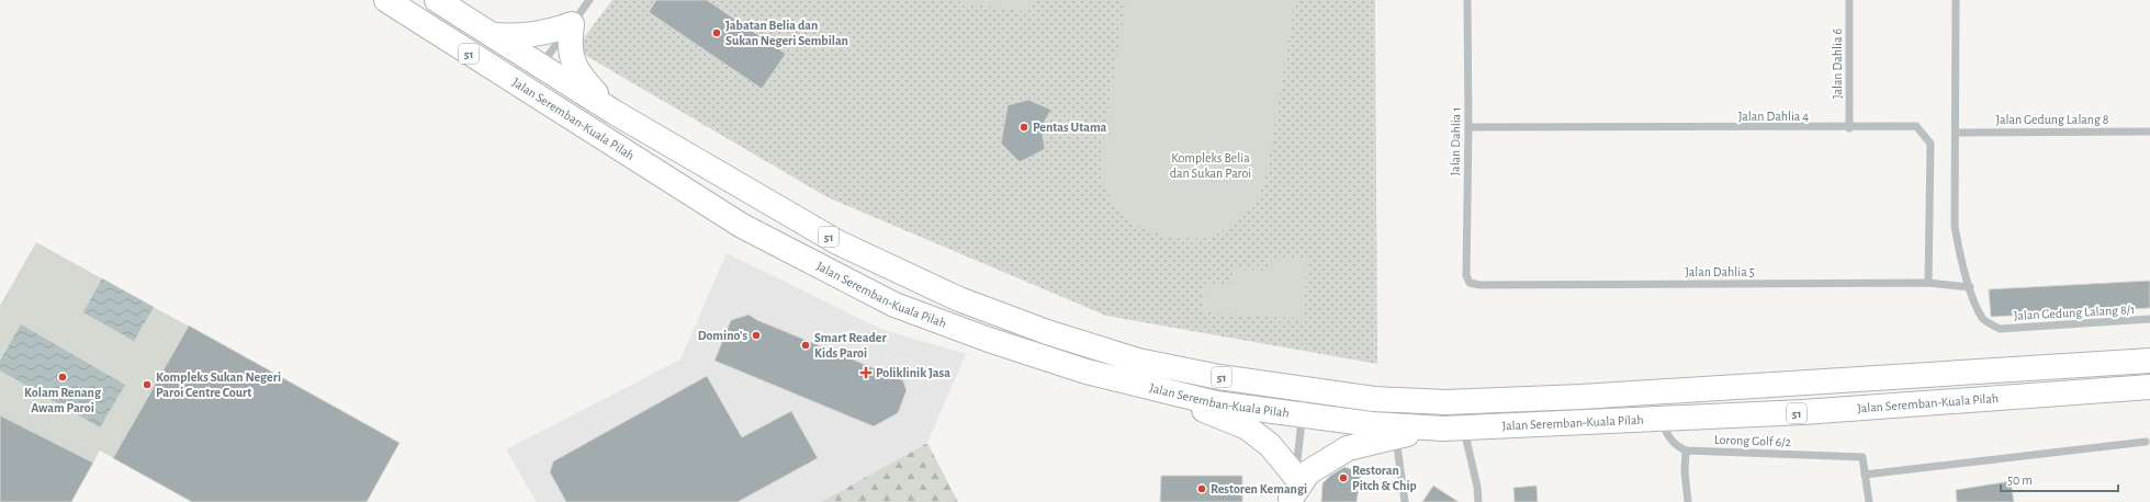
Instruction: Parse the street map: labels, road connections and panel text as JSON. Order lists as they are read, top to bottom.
{
  "streets": {
    "highway": ["51", "Jalan Seremban-Kuala Pilah"],
    "street": [
      "Jalan Dahlia 6",
      "Jalan Dahlia 4",
      "Jalan Gedung Lalang 8",
      "Jalan Dahlia 1",
      "Jalan Dahlia 5",
      "Jalan Gedung Lalang 8/1",
      "Lorong Golf 6/2"
    ]
  },
  "crossings": [
    ["Jalan Dahlia 6", "Jalan Dahlia 4"],
    ["Jalan Dahlia 4", "Jalan Dahlia 1"],
    ["Jalan Dahlia 4", "Jalan Dahlia 5"],
    ["Jalan Dahlia 1", "Jalan Dahlia 5"],
    ["Jalan Dahlia 5", "Jalan Gedung Lalang 8/1"]
  ],
  "parks": ["Kompleks Belia dan Sukan Paroi"],
  "places": {
    "other": [
      "Jabatan Belia dan Sukan Negeri Sembilan",
      "Pentas Utama",
      "Domino's",
      "Smart Reader Kids Paroi",
      "Kolam Renang Awam Paroi",
      "Kompleks Sukan Negeri Paroi Centre Court",
      "Restoran Pitch & Chip",
      "Restoren Kemangi"
    ],
    "health": ["Poliklinik Jasa"]
  },
  "scale_bar": "50 m"
}
